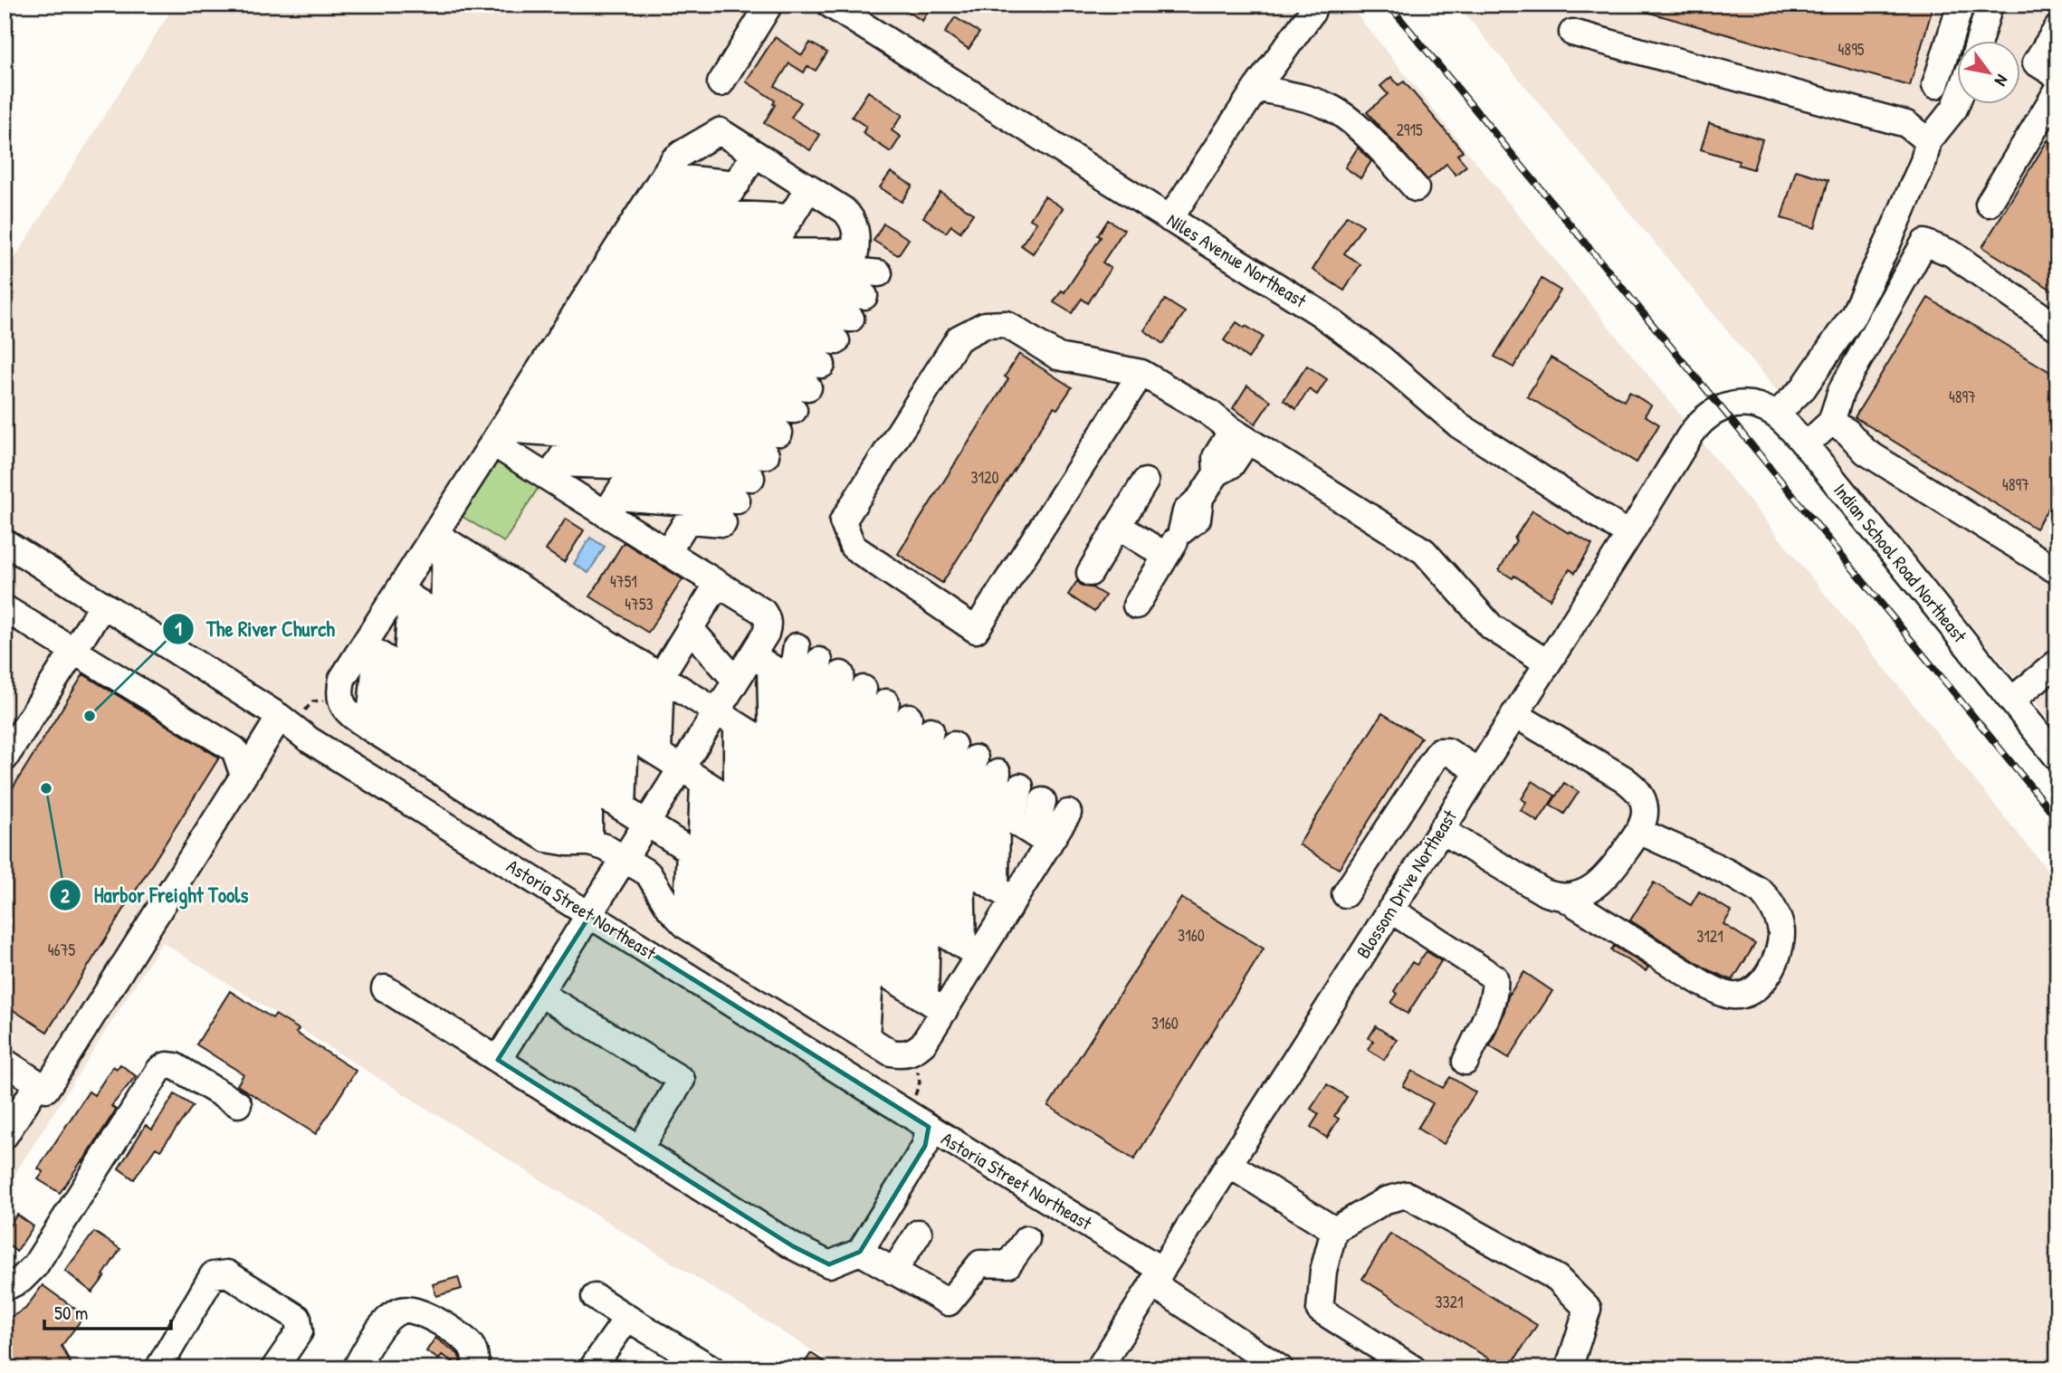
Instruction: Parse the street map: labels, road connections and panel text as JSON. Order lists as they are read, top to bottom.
{
  "streets": {
    "street": [
      "Niles Avenue Northeast",
      "Indian School Road Northeast",
      "Blossom Drive Northeast",
      "Astoria Street Northeast"
    ]
  },
  "crossings": [
    ["Niles Avenue Northeast", "Blossom Drive Northeast"],
    ["Indian School Road Northeast", "Blossom Drive Northeast"],
    ["Blossom Drive Northeast", "Astoria Street Northeast"]
  ],
  "places": ["The River Church", "Harbor Freight Tools"],
  "house_numbers": [
    "4895",
    "2915",
    "4897",
    "3120",
    "4897",
    "4751",
    "4753",
    "3160",
    "3121",
    "4675",
    "3160",
    "3321"
  ],
  "scale_bar": "50 m",
  "north": "bottom right"
}
